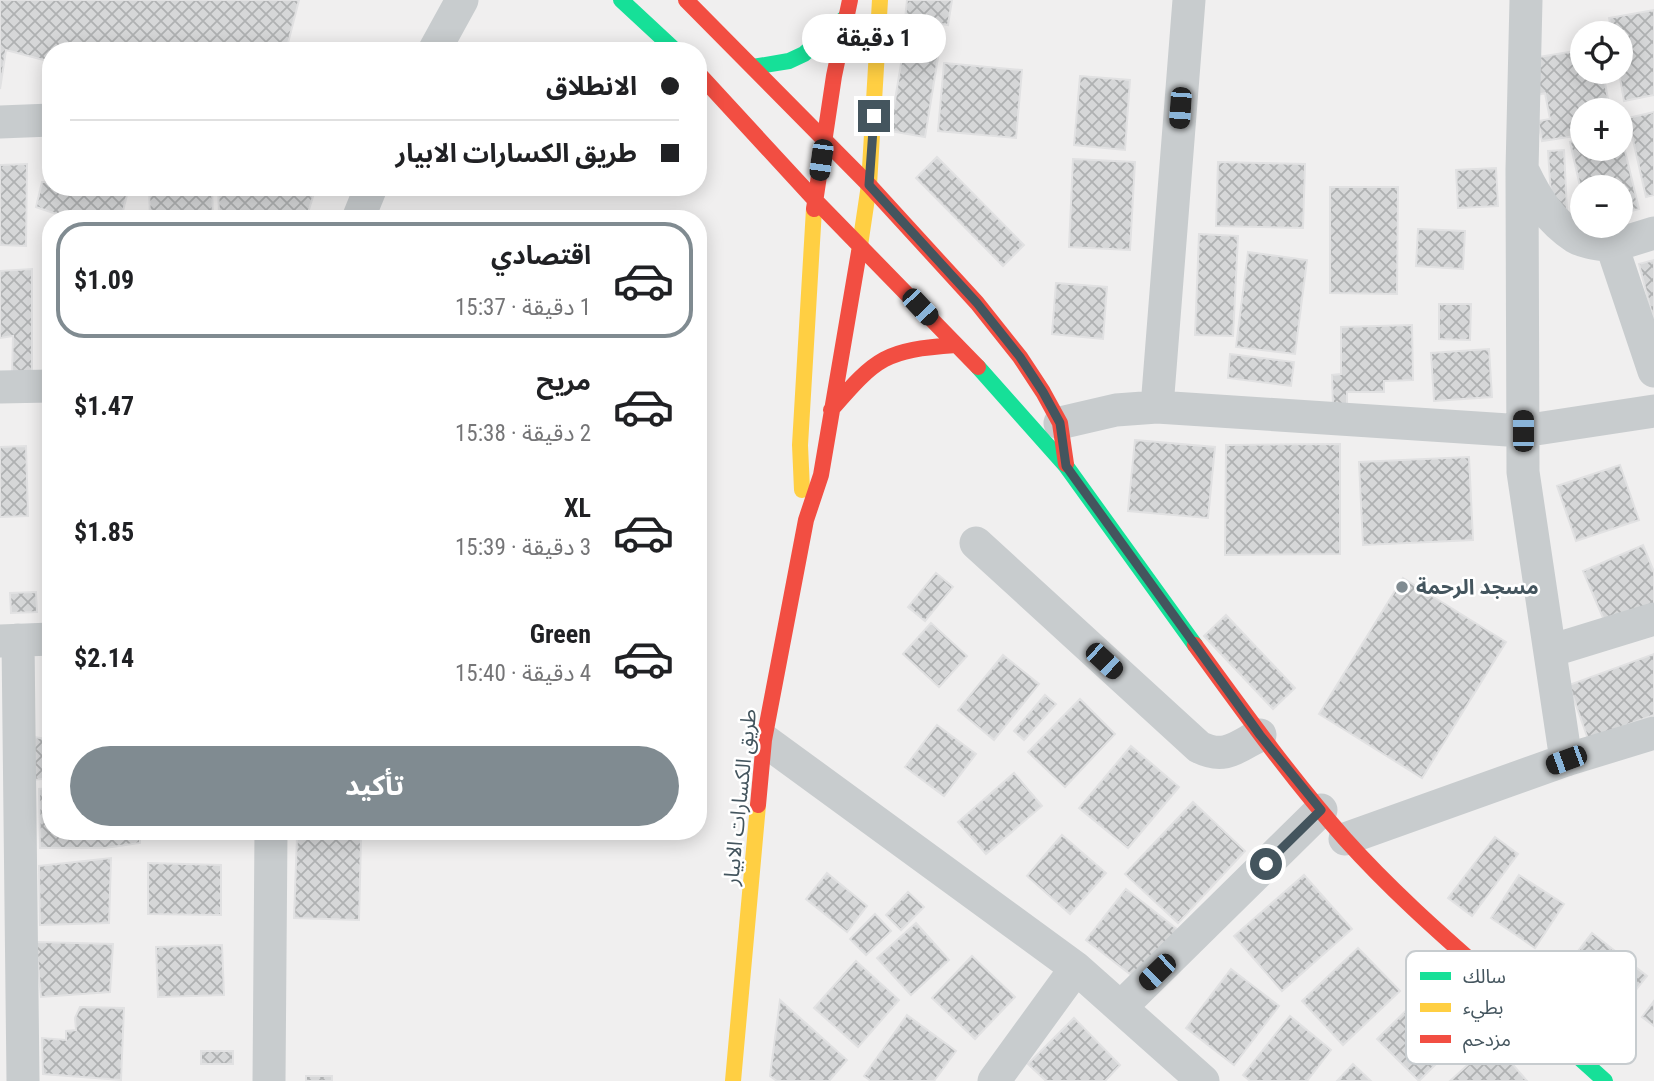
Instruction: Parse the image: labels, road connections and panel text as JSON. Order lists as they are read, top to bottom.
{
  "streets": {
    "street": ["طريق الكسارات الابيار"]
  },
  "places": ["مسجد الرحمة"],
  "legend": ["سالك", "بطيء", "مزدحم"],
  "page": {
    "bubble": "1 دقيقة",
    "map_buttons": ["+", "−"],
    "banner": ["الانطلاق", "طريق الكسارات الابيار"],
    "list": [
      {
        "name": "اقتصادي",
        "note": "1 دقيقة · 15:37",
        "value": "$1.09"
      },
      {
        "name": "مريح",
        "note": "2 دقيقة · 15:38",
        "value": "$1.47"
      },
      {
        "name": "XL",
        "note": "3 دقيقة · 15:39",
        "value": "$1.85"
      },
      {
        "name": "Green",
        "note": "4 دقيقة · 15:40",
        "value": "$2.14"
      }
    ],
    "buttons": "تأكيد"
  }
}
